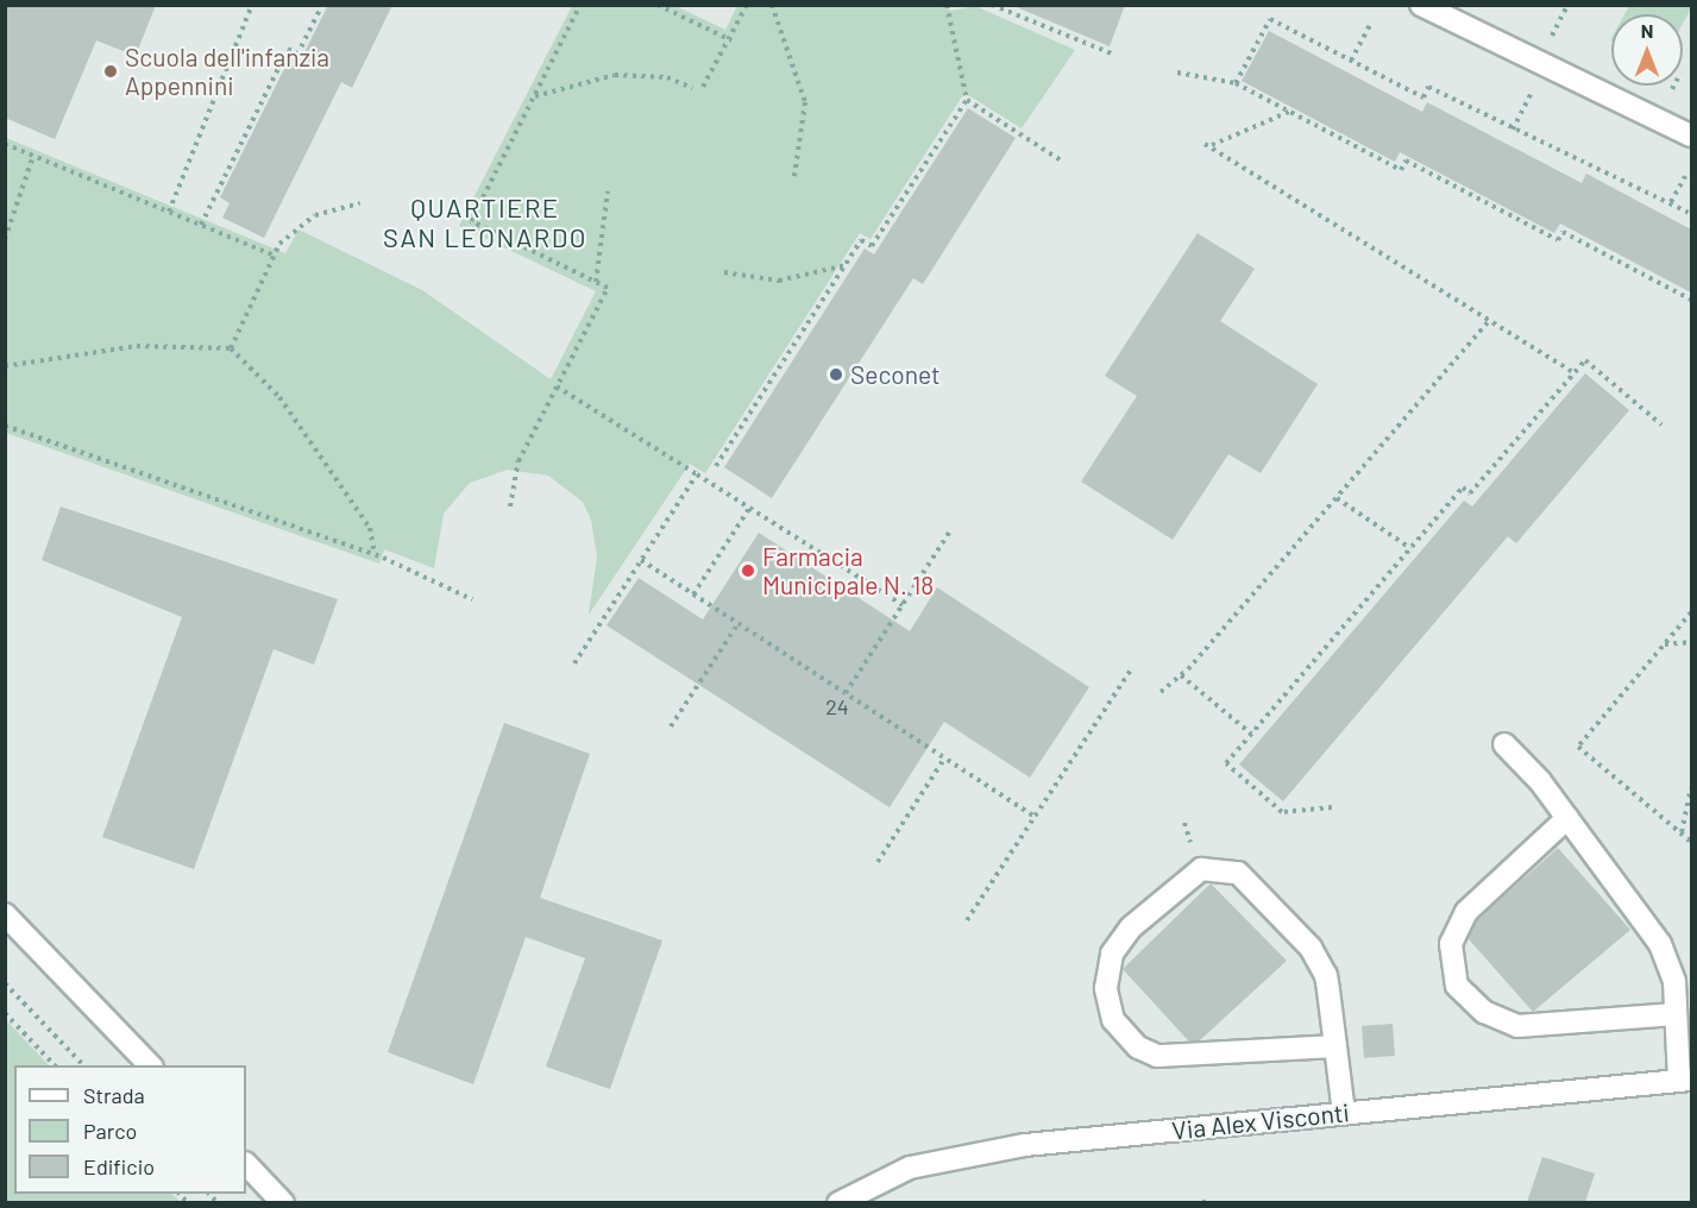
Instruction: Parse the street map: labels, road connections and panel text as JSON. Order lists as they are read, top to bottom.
{
  "streets": {
    "street": ["Via Alex Visconti"]
  },
  "districts": ["QUARTIERE SAN LEONARDO"],
  "places": ["Scuola dell'infanzia Appennini", "Seconet", "Farmacia Municipale N. 18"],
  "house_numbers": ["24"],
  "legend": ["Strada", "Parco", "Edificio"],
  "north": "top"
}
